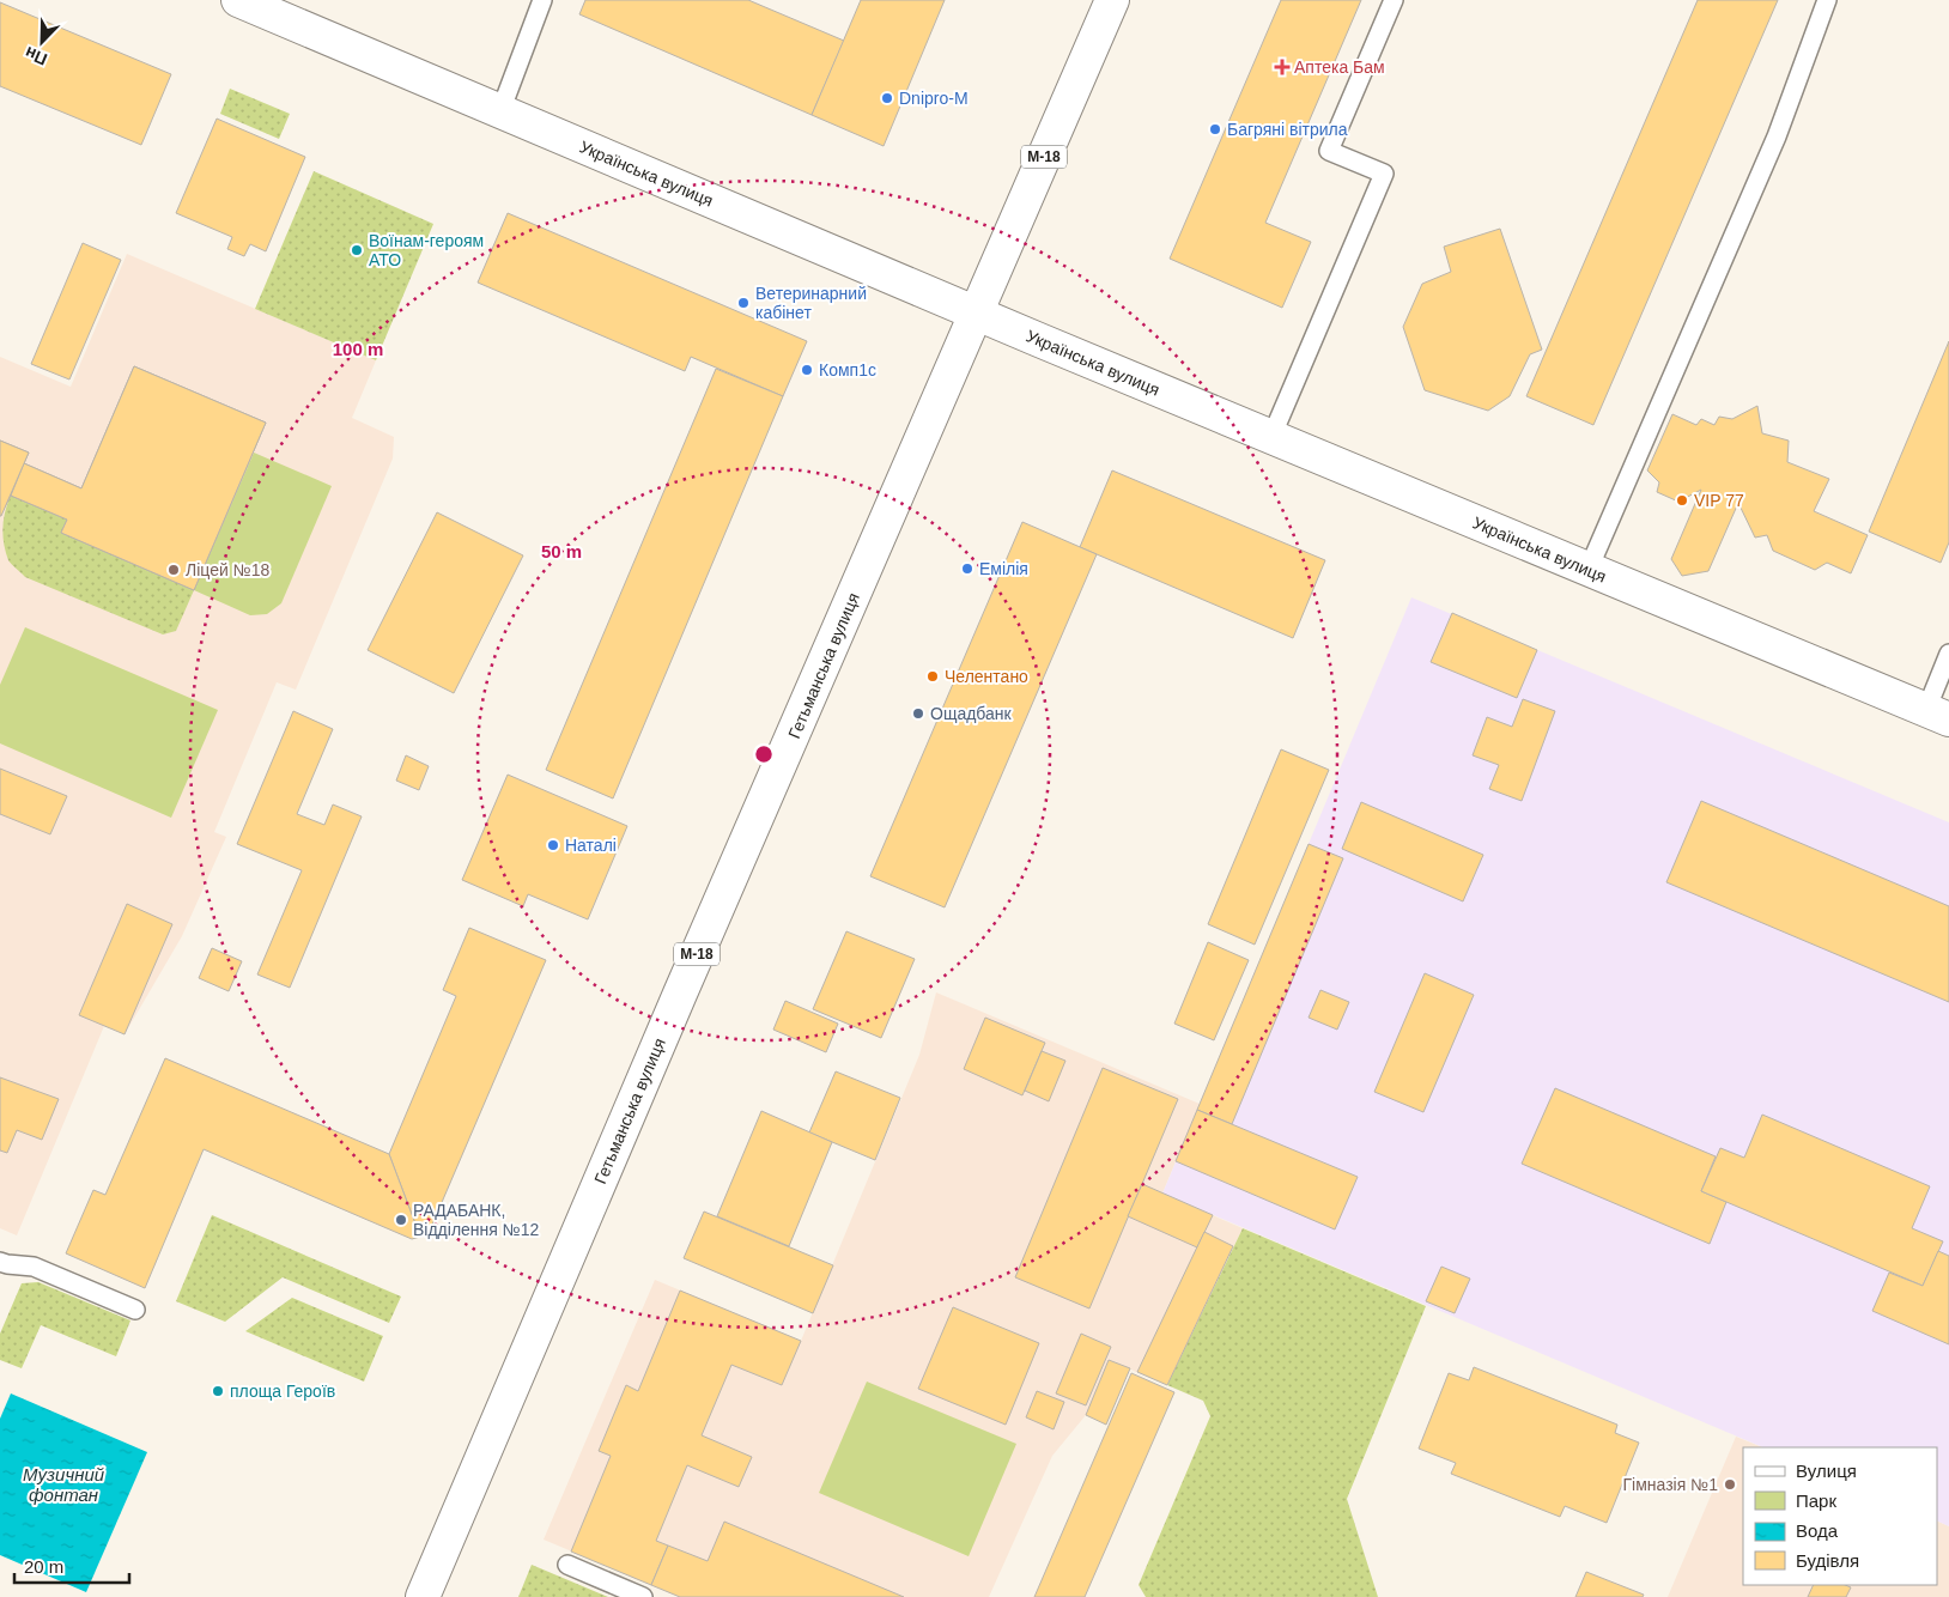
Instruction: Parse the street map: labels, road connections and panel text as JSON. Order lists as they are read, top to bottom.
{
  "streets": {
    "main road": ["М-18", "Українська вулиця", "Гетьманська вулиця"]
  },
  "crossings": [
    ["Українська вулиця", "Гетьманська вулиця"]
  ],
  "water": ["Музичний фонтан"],
  "places": {
    "health": ["Аптека Бам"],
    "other": [
      "Dnipro-M",
      "Багряні вітрила",
      "Воїнам-героям АТО",
      "Ветеринарний кабінет",
      "Комп1с",
      "VIP 77",
      "Емілія",
      "Ліцей №18",
      "Челентано",
      "Ощадбанк",
      "Наталі",
      "РАДАБАНК, Відділення №12",
      "площа Героїв",
      "Гімназія №1"
    ]
  },
  "legend": [
    "Вулиця",
    "Парк",
    "Вода",
    "Будівля"
  ],
  "scale_bar": "20 m",
  "north": "bottom left",
  "rings": ["100 m", "50 m"]
}
